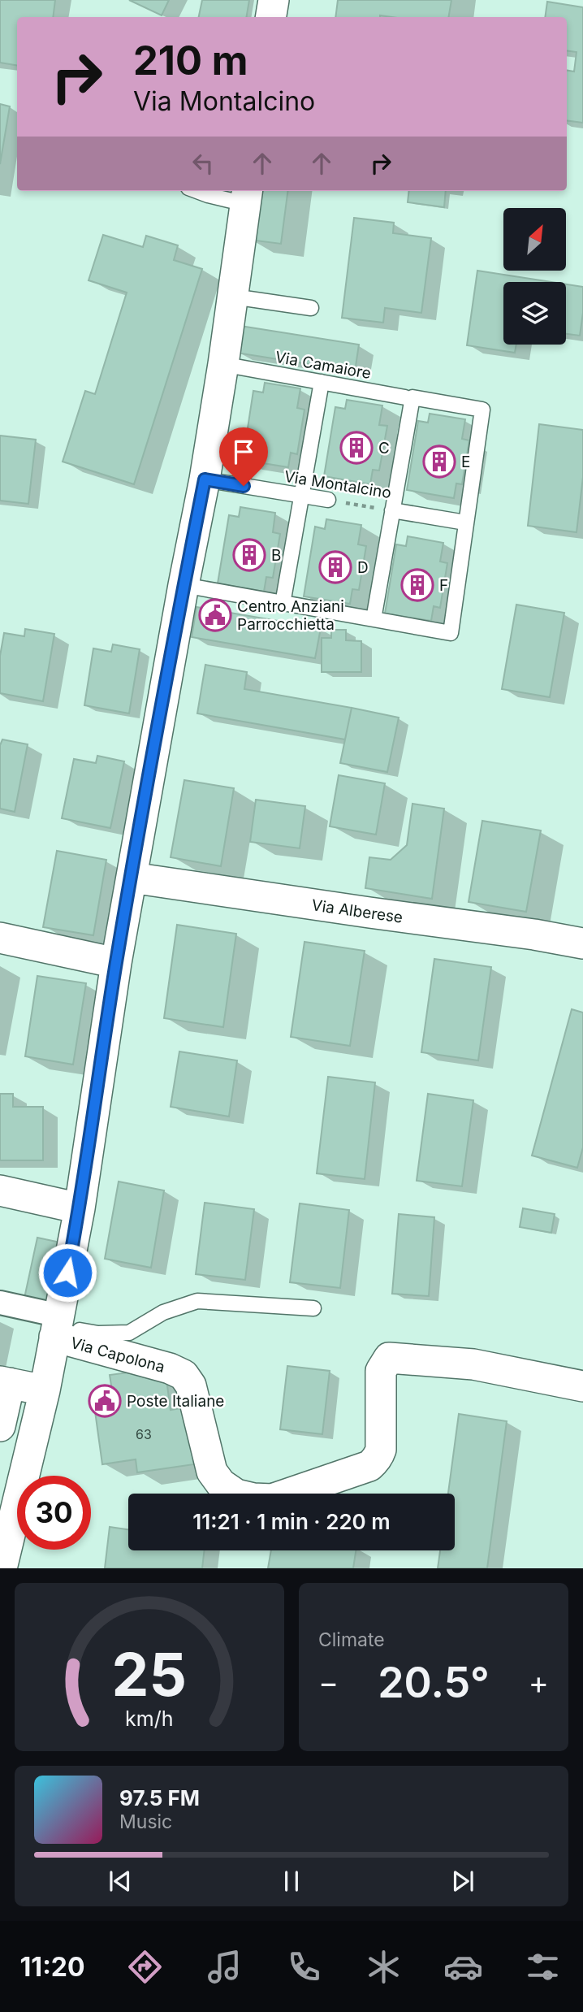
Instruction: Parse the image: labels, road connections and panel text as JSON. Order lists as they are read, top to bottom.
{
  "streets": {
    "street": ["Via Alberese", "Via Capolona"],
    "lane": ["Via Camaiore", "Via Montalcino"]
  },
  "crossings": [
    ["Via Camaiore", "Via Montalcino"]
  ],
  "places": {
    "building": [
      "C",
      "E",
      "B",
      "D",
      "F"
    ],
    "public building": ["Centro Anziani Parrocchietta", "Poste Italiane"]
  },
  "house_numbers": ["63"],
  "north": "top right",
  "page": {
    "turn": ["210 m", "Via Montalcino"],
    "limit": "30",
    "trip": "11:21 · 1 min · 220 m",
    "tile": "Climate",
    "heat": ["−", "20.5°", "+"],
    "song": ["97.5 FM", "Music"],
    "tabs": "11:20",
    "gauge": ["25", "km/h"]
  }
}
